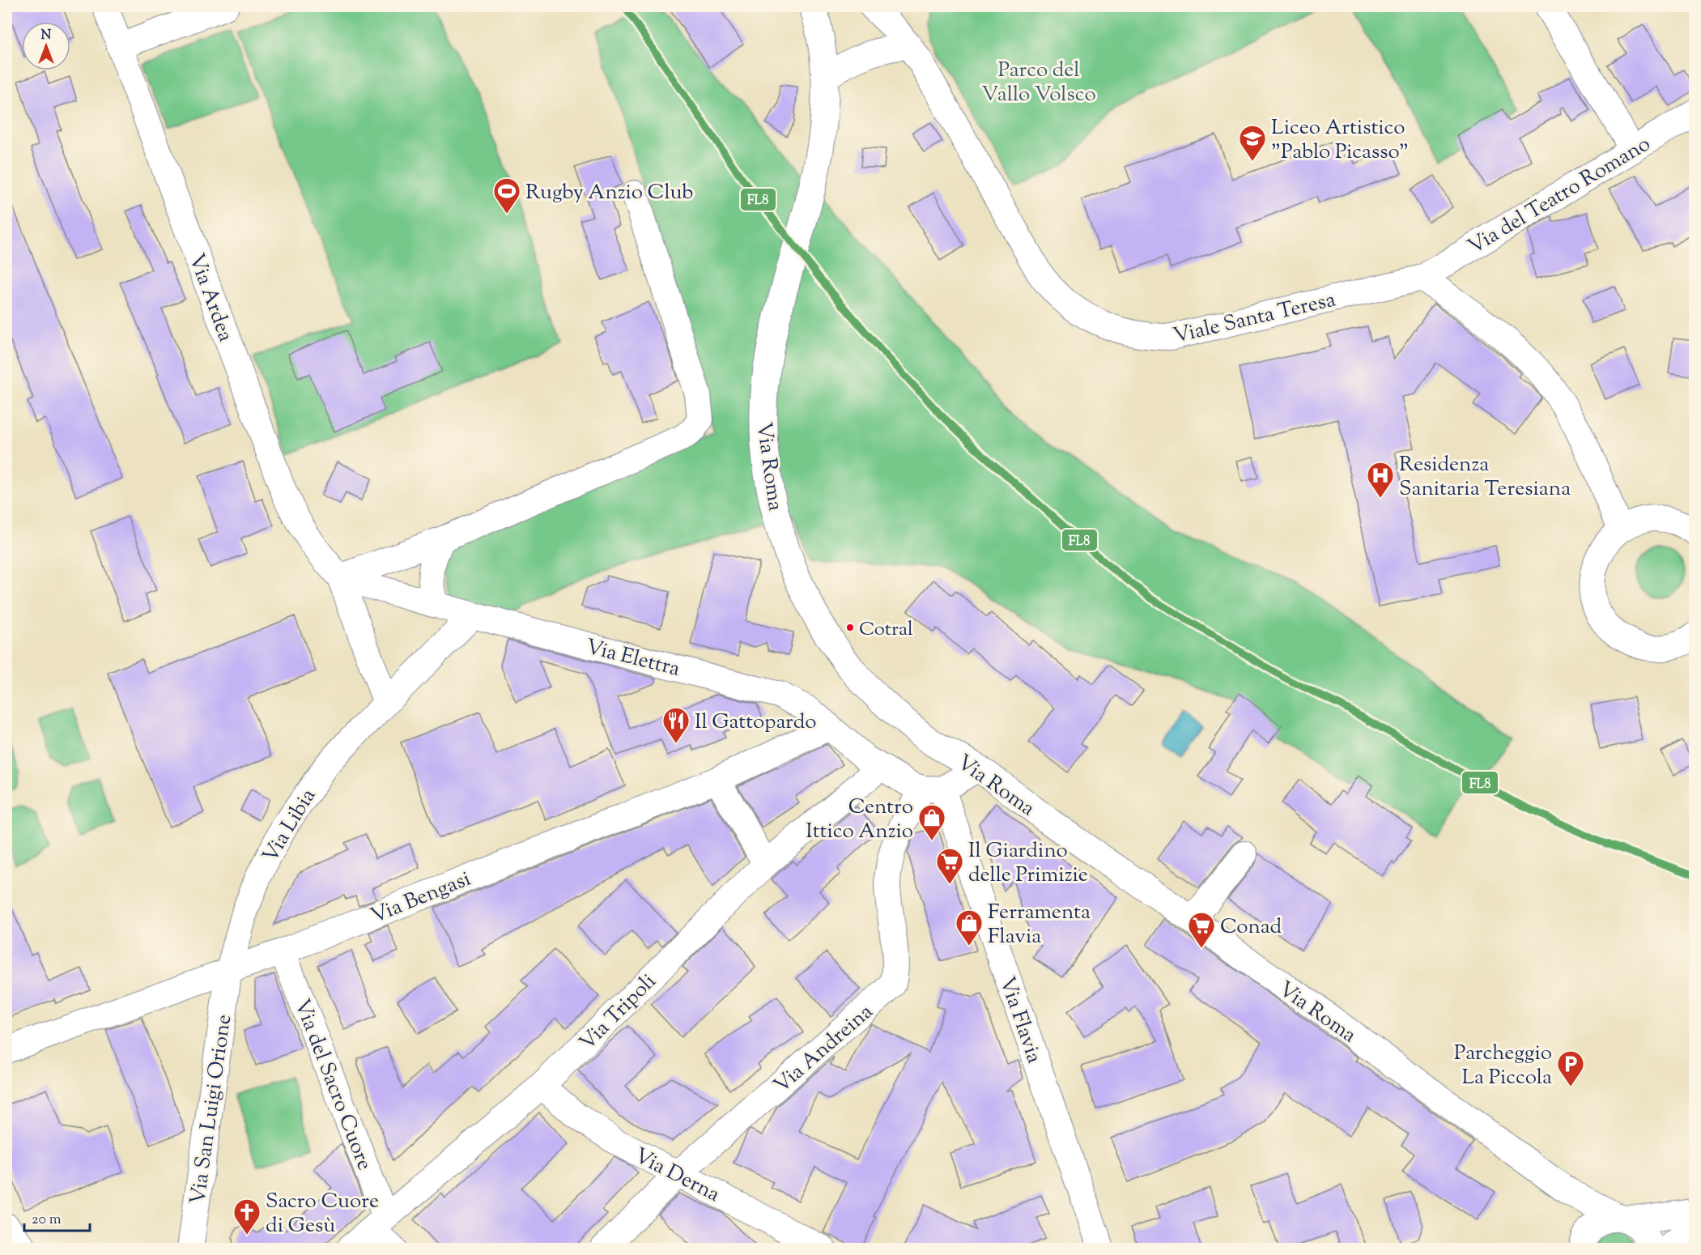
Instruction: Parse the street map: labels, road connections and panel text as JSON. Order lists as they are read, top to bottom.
{
  "streets": {
    "main road": ["Via Roma"],
    "street": [
      "Via del Teatro Romano",
      "Via Ardea",
      "Viale Santa Teresa",
      "Via Elettra",
      "Via Libia",
      "Via Bengasi",
      "Via Tripoli",
      "Via Flavia",
      "Via Andreina",
      "Via del Sacro Cuore",
      "Via San Luigi Orione",
      "Via Derna"
    ]
  },
  "crossings": [
    ["Via del Teatro Romano", "Viale Santa Teresa"],
    ["Via Ardea", "Via Elettra"],
    ["Via Ardea", "Via Libia"],
    ["Via Elettra", "Via Libia"],
    ["Via Elettra", "Via Bengasi"],
    ["Via Elettra", "Via Tripoli"],
    ["Via Elettra", "Via Flavia"],
    ["Via Elettra", "Via Andreina"],
    ["Via Libia", "Via Bengasi"],
    ["Via Libia", "Via San Luigi Orione"],
    ["Via Bengasi", "Via del Sacro Cuore"],
    ["Via Bengasi", "Via San Luigi Orione"],
    ["Via Tripoli", "Via del Sacro Cuore"],
    ["Via Tripoli", "Via Derna"],
    ["Via Flavia", "Via Andreina"],
    ["Via Andreina", "Via Derna"]
  ],
  "parks": ["Parco del Vallo Volsco"],
  "places": {
    "school or university": ["Liceo Artistico \"Pablo Picasso\""],
    "sports": ["Rugby Anzio Club"],
    "hospital": ["Residenza Sanitaria Teresiana"],
    "other": ["Cotral"],
    "restaurant": ["Il Gattopardo"],
    "shop": ["Centro Ittico Anzio", "Ferramenta Flavia"],
    "supermarket": ["Il Giardino delle Primizie", "Conad"],
    "parking": ["Parcheggio La Piccola"],
    "church": ["Sacro Cuore di Gesù"]
  },
  "lines": ["transit line FL8"],
  "scale_bar": "20 m",
  "north": "top"
}
